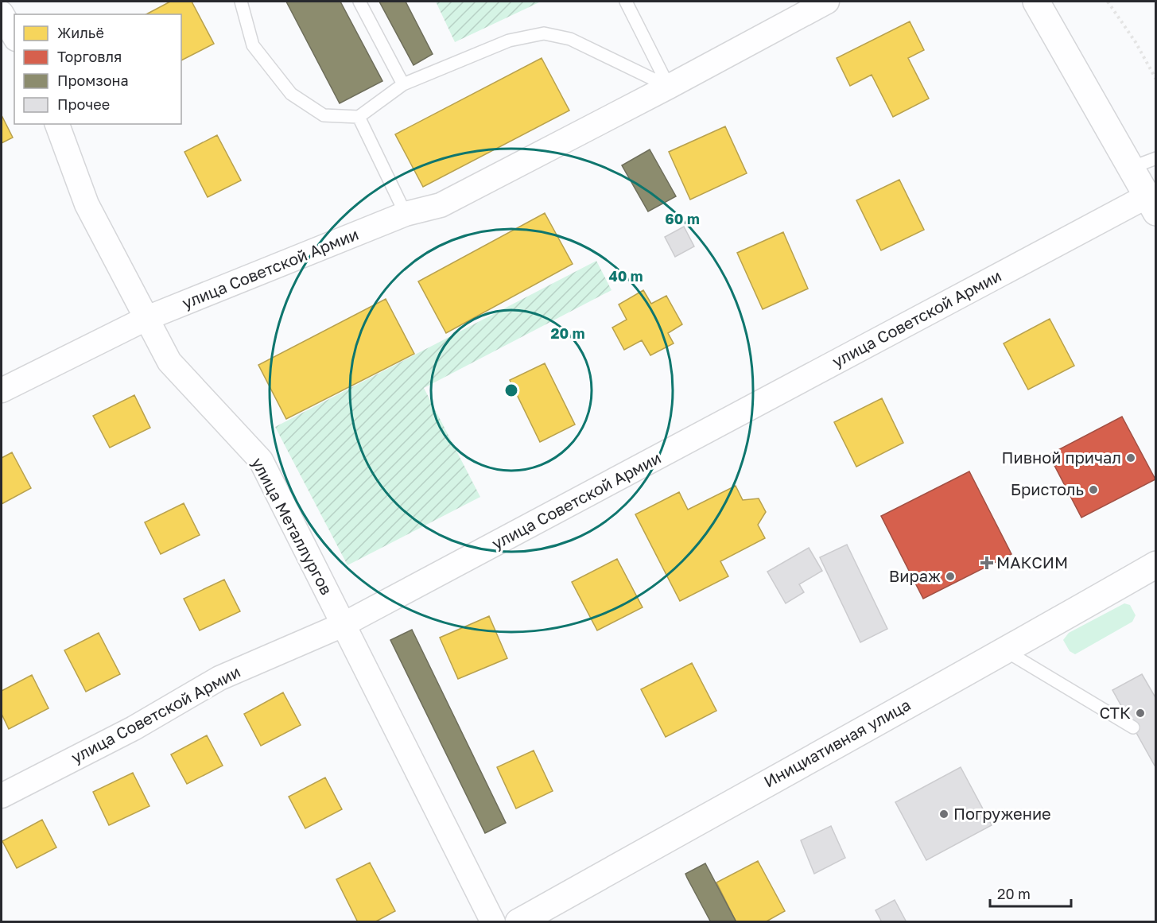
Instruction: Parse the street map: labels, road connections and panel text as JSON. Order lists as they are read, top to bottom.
{
  "streets": {
    "street": ["улица Советской Армии", "улица Металлургов", "Инициативная улица"]
  },
  "crossings": [
    ["улица Советской Армии", "улица Металлургов"]
  ],
  "places": {
    "other": [
      "Пивной причал",
      "Бристоль",
      "Вираж",
      "СТК",
      "Погружение"
    ],
    "health": ["МАКСИМ"]
  },
  "legend": [
    "Жильё",
    "Торговля",
    "Промзона",
    "Прочее"
  ],
  "scale_bar": "20 m",
  "rings": ["60 m", "40 m", "20 m"]
}
